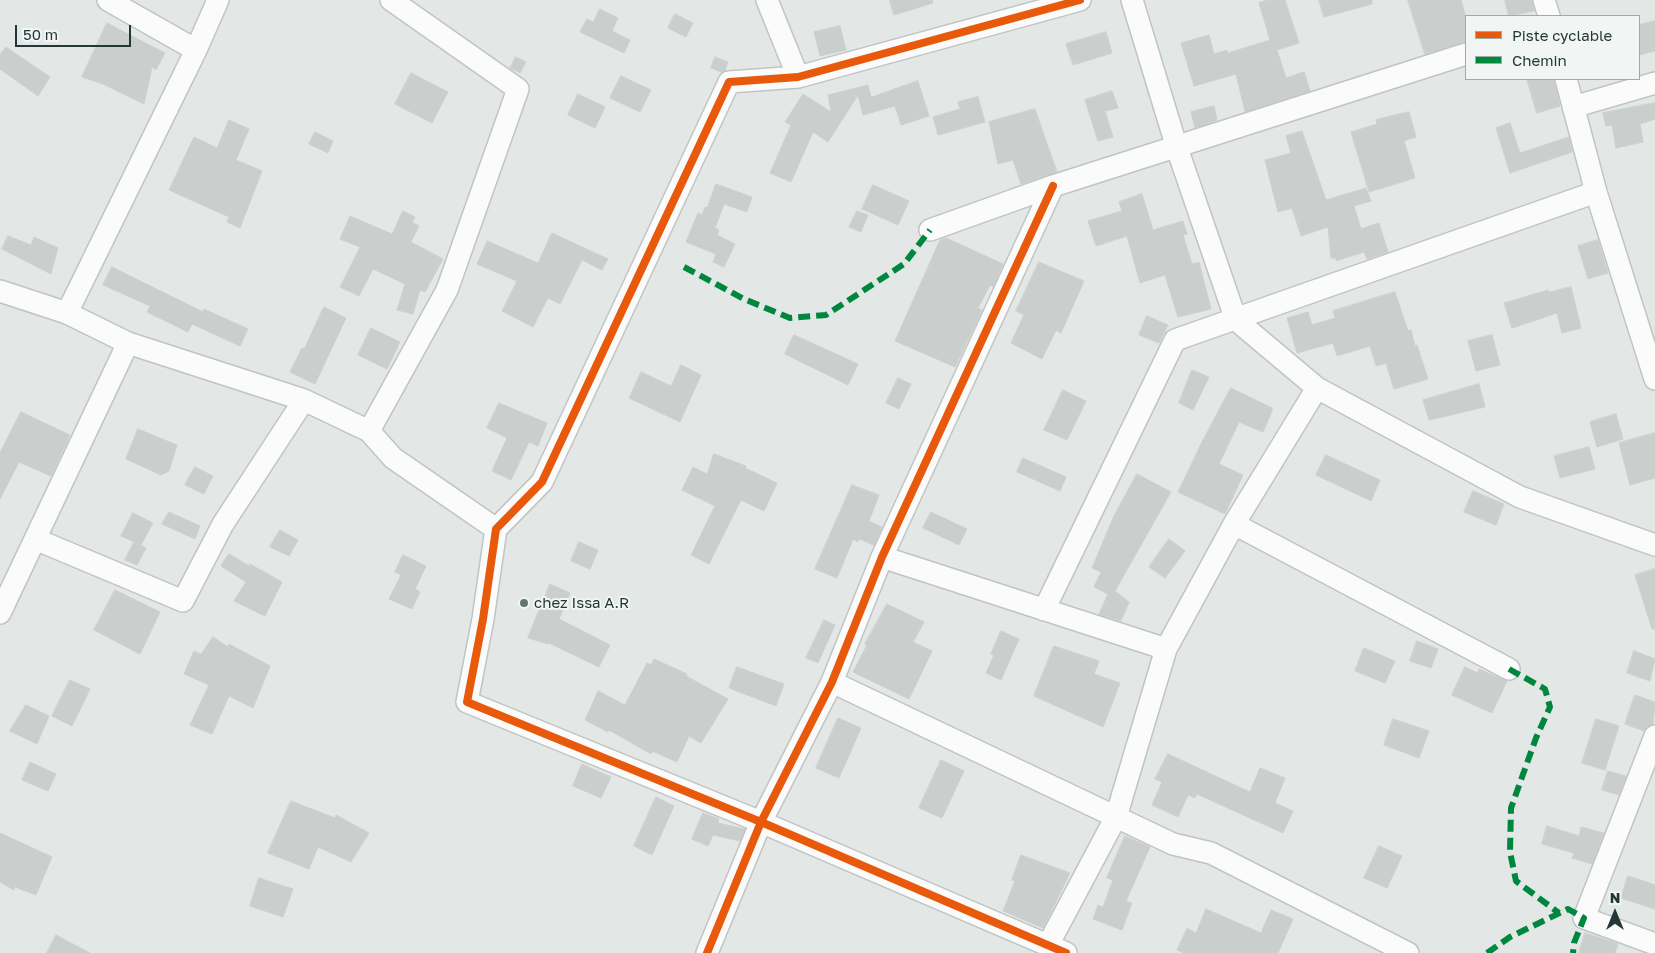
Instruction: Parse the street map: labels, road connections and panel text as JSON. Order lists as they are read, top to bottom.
{
  "places": ["chez Issa A.R"],
  "legend": ["Piste cyclable", "Chemin"],
  "scale_bar": "50 m",
  "north": "top"
}
